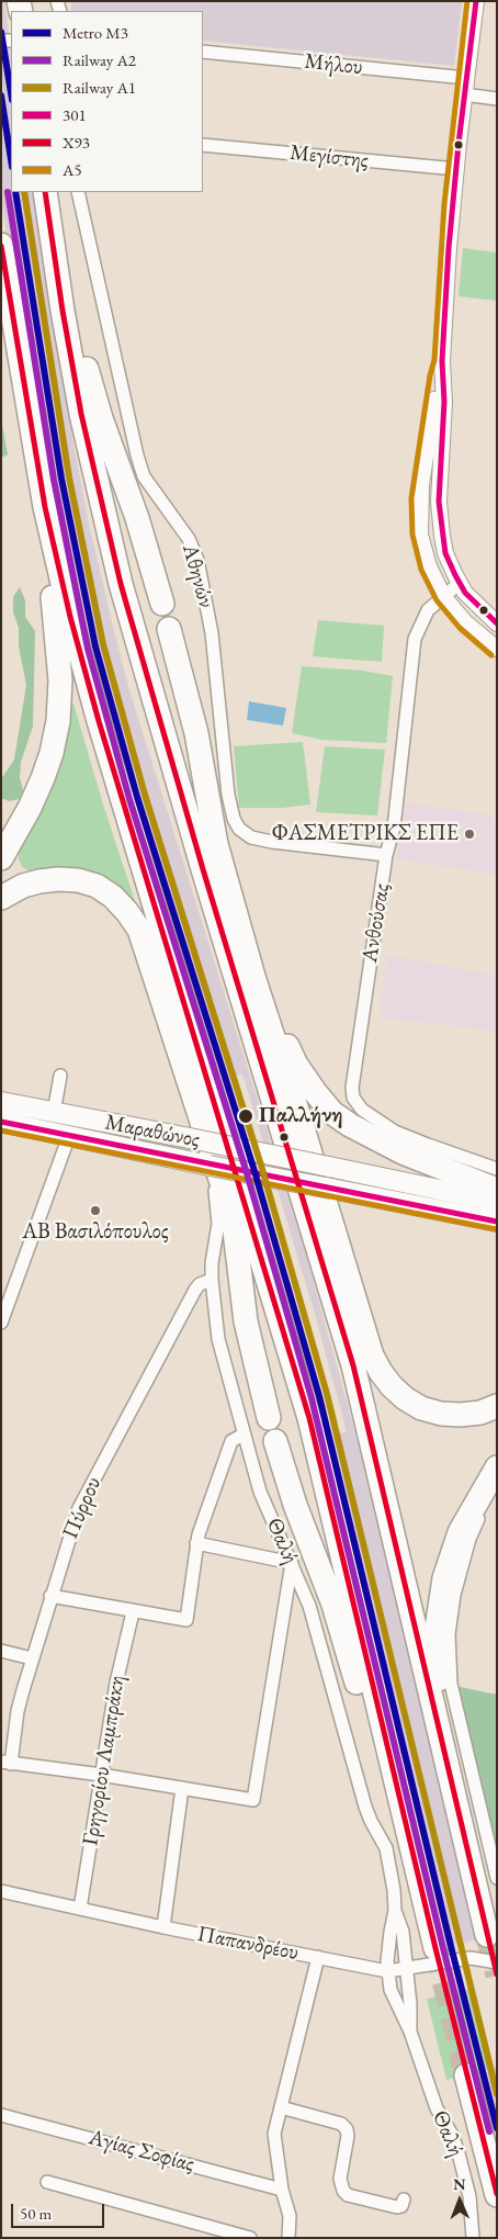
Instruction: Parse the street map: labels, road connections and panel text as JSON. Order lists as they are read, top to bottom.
{
  "streets": {
    "main road": ["Μαραθώνος"],
    "street": [
      "Μήλου",
      "Μεγίστης",
      "Αθηνών",
      "Ανθούσας",
      "Πύρρου",
      "Θαλή",
      "Γρηγορίου Λαμπράκη",
      "Παπανδρέου",
      "Αγίας Σοφίας"
    ]
  },
  "crossings": [
    ["Αθηνών", "Ανθούσας"],
    ["Μαραθώνος", "Θαλή"],
    ["Πύρρου", "Θαλή"],
    ["Θαλή", "Παπανδρέου"],
    ["Γρηγορίου Λαμπράκη", "Παπανδρέου"]
  ],
  "places": ["ΦΑΣΜΕΤΡΙΚΣ ΕΠΕ", "Παλλήνη", "ΑΒ Βασιλόπουλος"],
  "lines": [
    "transit line 301",
    "transit line A5",
    "metro line Μ3",
    "rail line A2",
    "rail line A1",
    "transit line X93"
  ],
  "legend": [
    "Metro Μ3",
    "Railway A2",
    "Railway A1",
    "301",
    "X93",
    "A5"
  ],
  "scale_bar": "50 m",
  "north": "top"
}
